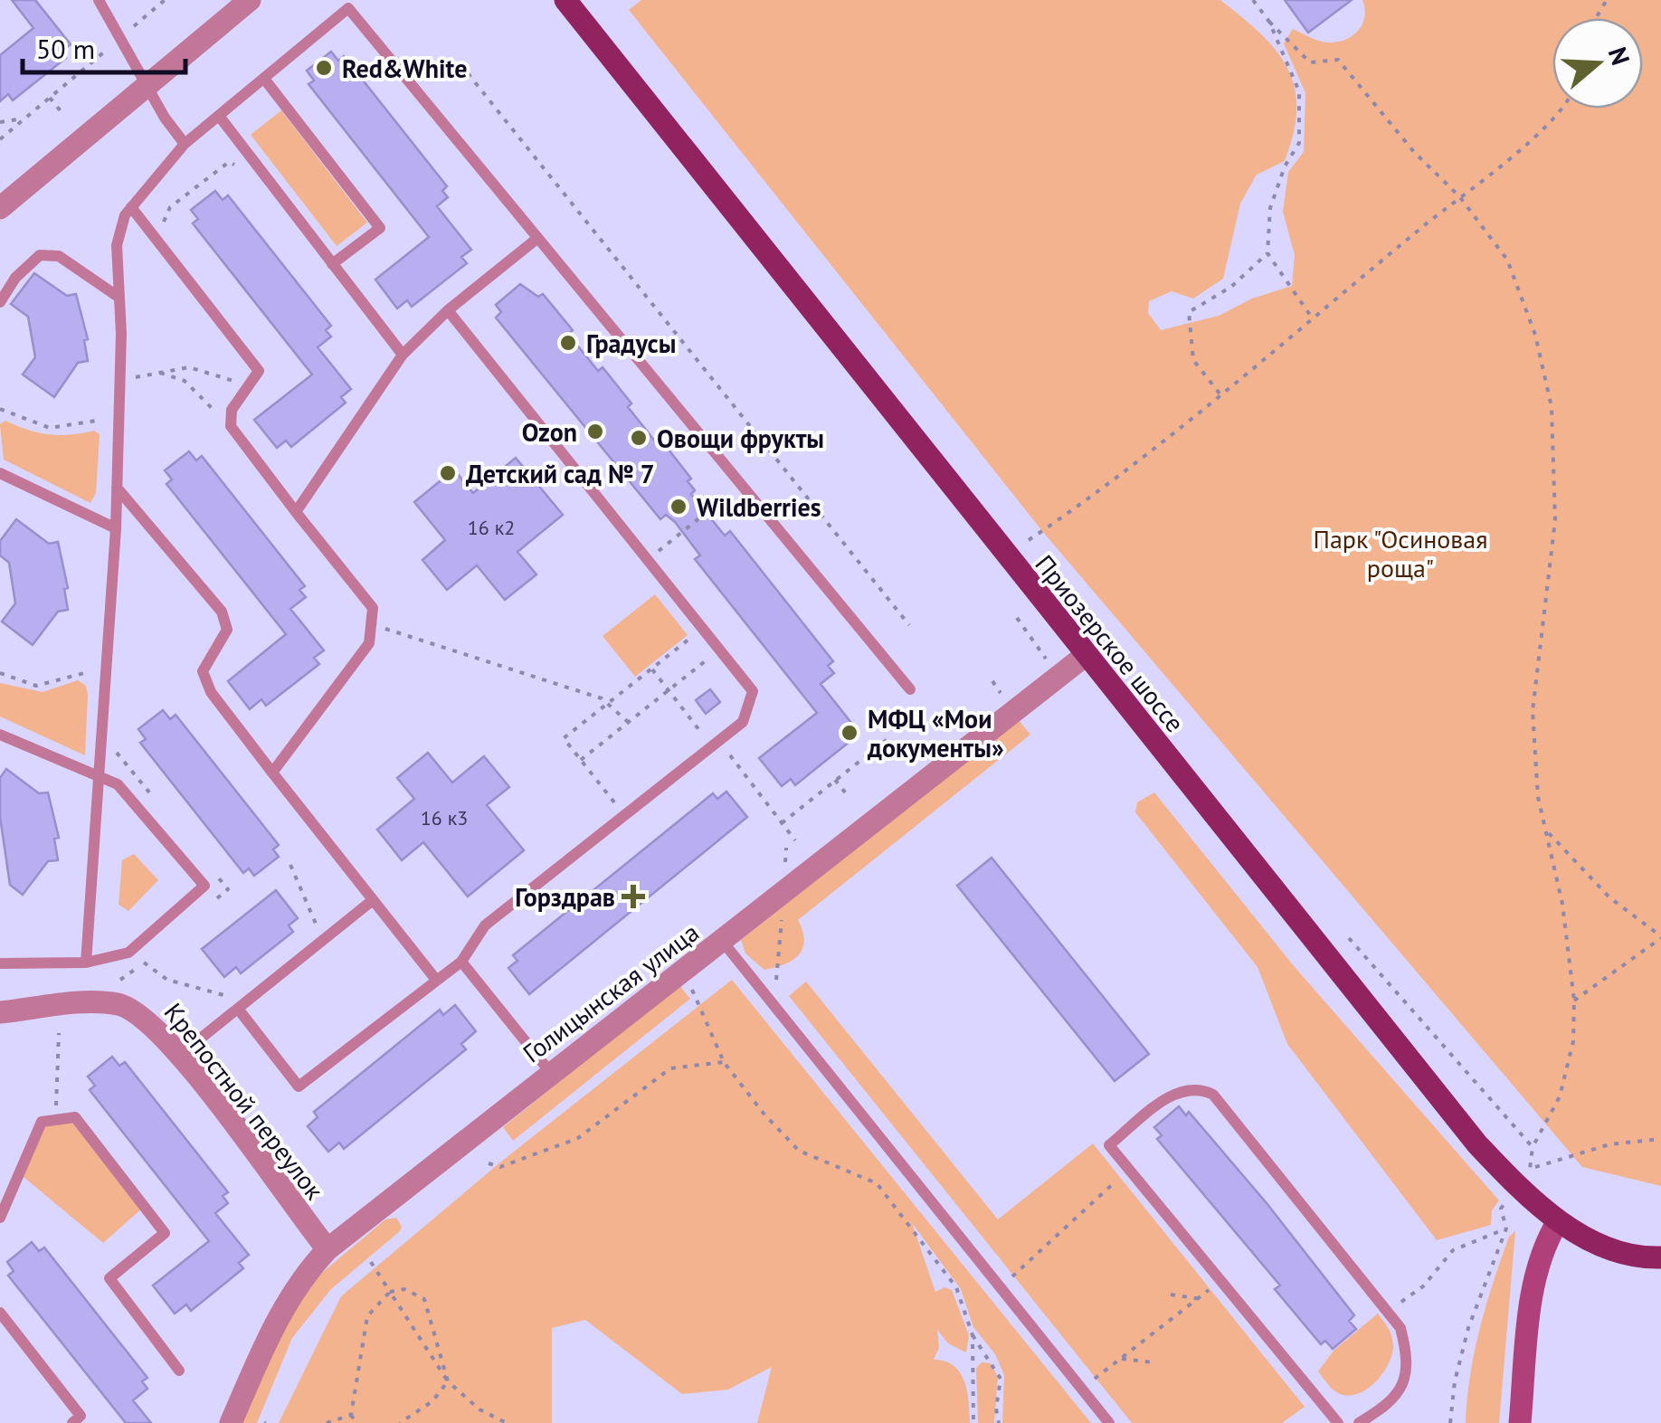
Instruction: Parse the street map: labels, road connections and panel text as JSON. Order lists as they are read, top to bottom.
{
  "streets": {
    "main road": ["Приозерское шоссе"],
    "street": ["Голицынская улица", "Крепостной переулок"]
  },
  "crossings": [
    ["Приозерское шоссе", "Голицынская улица"],
    ["Голицынская улица", "Крепостной переулок"]
  ],
  "parks": ["Парк \"Осиновая роща\""],
  "places": {
    "other": [
      "Red&White",
      "Градусы",
      "Ozon",
      "Овощи фрукты",
      "Детский сад № 7",
      "Wildberries",
      "МФЦ «Мои документы»"
    ],
    "health": ["Горздрав"]
  },
  "house_numbers": ["16 к2", "16 к3"],
  "scale_bar": "50 m",
  "north": "right"
}
